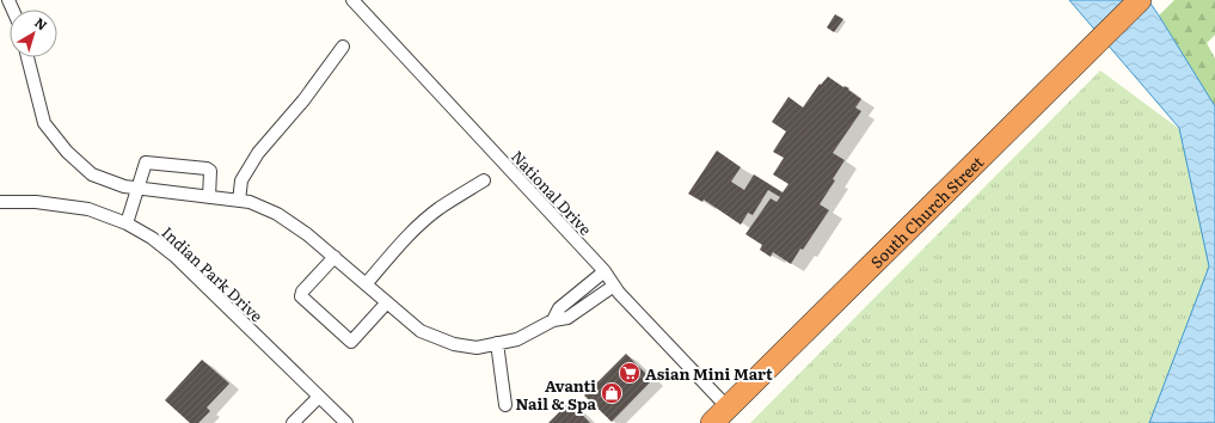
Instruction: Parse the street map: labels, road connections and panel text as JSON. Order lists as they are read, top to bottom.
{
  "streets": {
    "highway": ["South Church Street"],
    "street": ["National Drive", "Indian Park Drive"]
  },
  "crossings": [
    ["National Drive", "South Church Street"]
  ],
  "places": {
    "supermarket": ["Asian Mini Mart"],
    "shop": ["Avanti Nail & Spa"]
  },
  "north": "top right"
}
